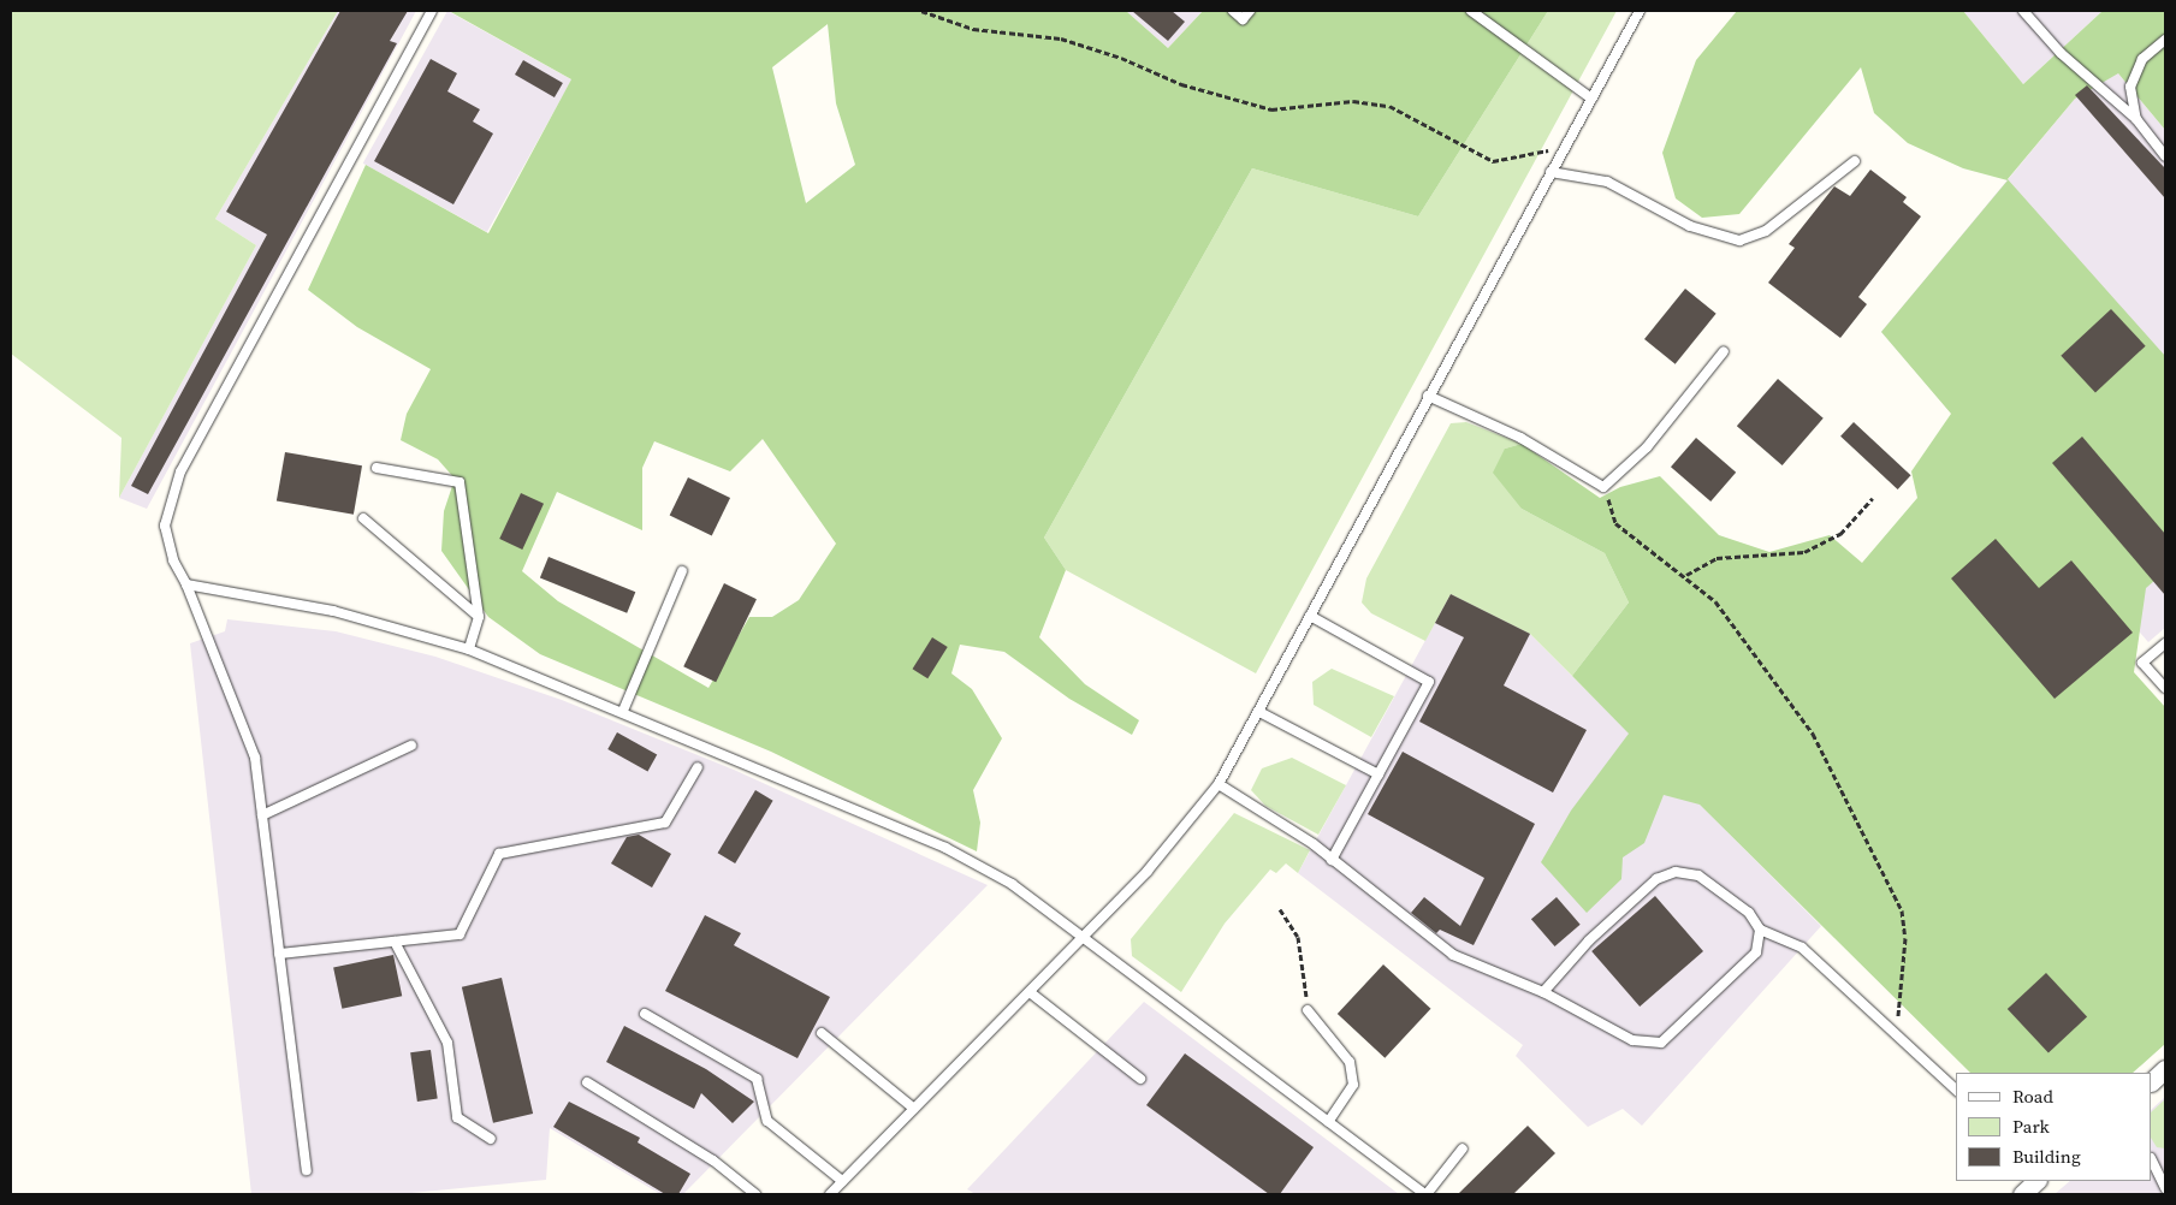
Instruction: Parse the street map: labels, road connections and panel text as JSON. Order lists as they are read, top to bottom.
{
  "legend": ["Road", "Park", "Building"]
}
